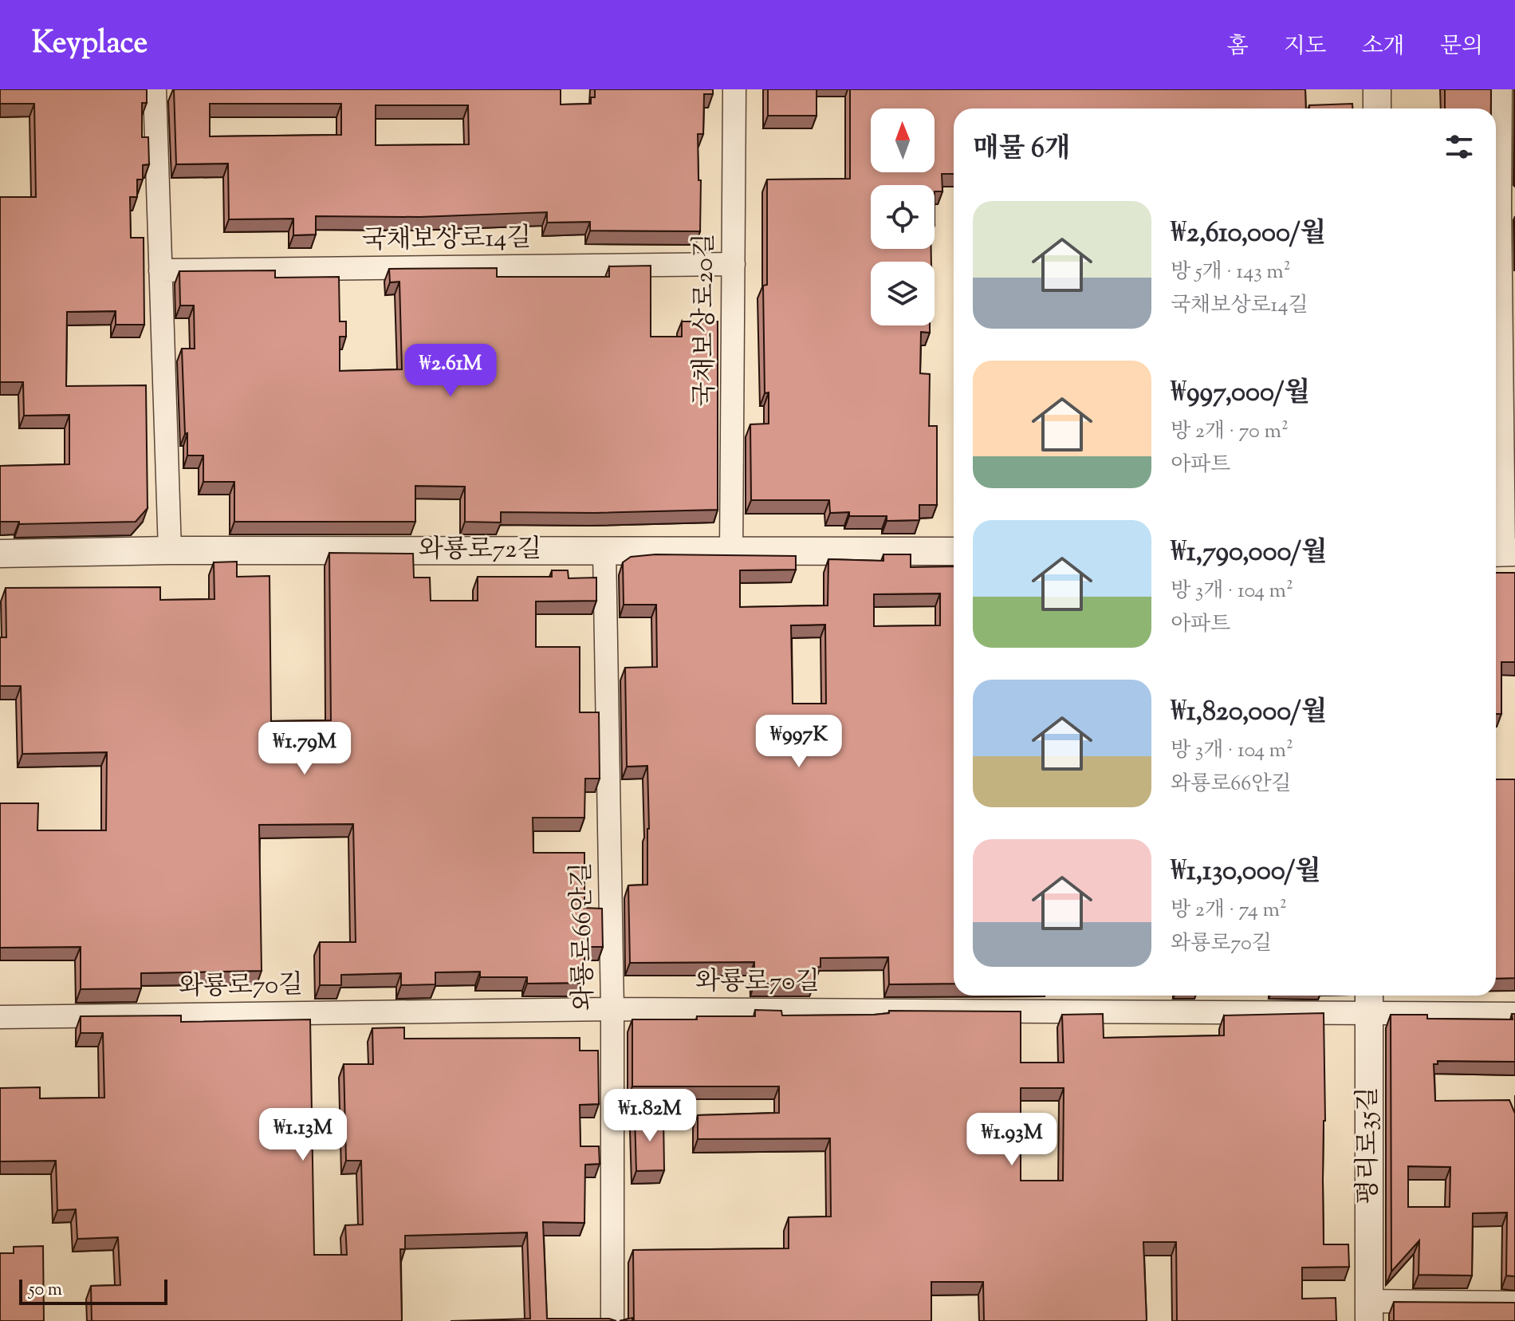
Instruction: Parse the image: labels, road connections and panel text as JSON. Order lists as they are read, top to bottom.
{
  "streets": {
    "street": [
      "국채보상로14길",
      "국채보상로20길",
      "와룡로72길",
      "와룡로66안길",
      "와룡로70길",
      "평리로35길"
    ]
  },
  "crossings": [
    ["국채보상로14길", "국채보상로20길"],
    ["국채보상로20길", "와룡로72길"],
    ["와룡로72길", "와룡로66안길"],
    ["와룡로66안길", "와룡로70길"],
    ["와룡로70길", "평리로35길"]
  ],
  "scale_bar": "50 m",
  "north": "top",
  "page": {
    "header": "Keyplace",
    "nav": [
      "홈",
      "지도",
      "소개",
      "문의"
    ],
    "heading": "매물 6개",
    "list": [
      {
        "name": "₩2,610,000/월",
        "note": "방 5개 · 143 m² · 국채보상로14길"
      },
      {
        "name": "₩997,000/월",
        "note": "방 2개 · 70 m² · 아파트"
      },
      {
        "name": "₩1,790,000/월",
        "note": "방 3개 · 104 m² · 아파트"
      },
      {
        "name": "₩1,820,000/월",
        "note": "방 3개 · 104 m² · 와룡로66안길"
      },
      {
        "name": "₩1,130,000/월",
        "note": "방 2개 · 74 m² · 와룡로70길"
      }
    ],
    "price": [
      "₩2.61M",
      "₩997K",
      "₩1.79M",
      "₩1.82M",
      "₩1.13M",
      "₩1.93M"
    ],
    "scale": "50 m"
  }
}
